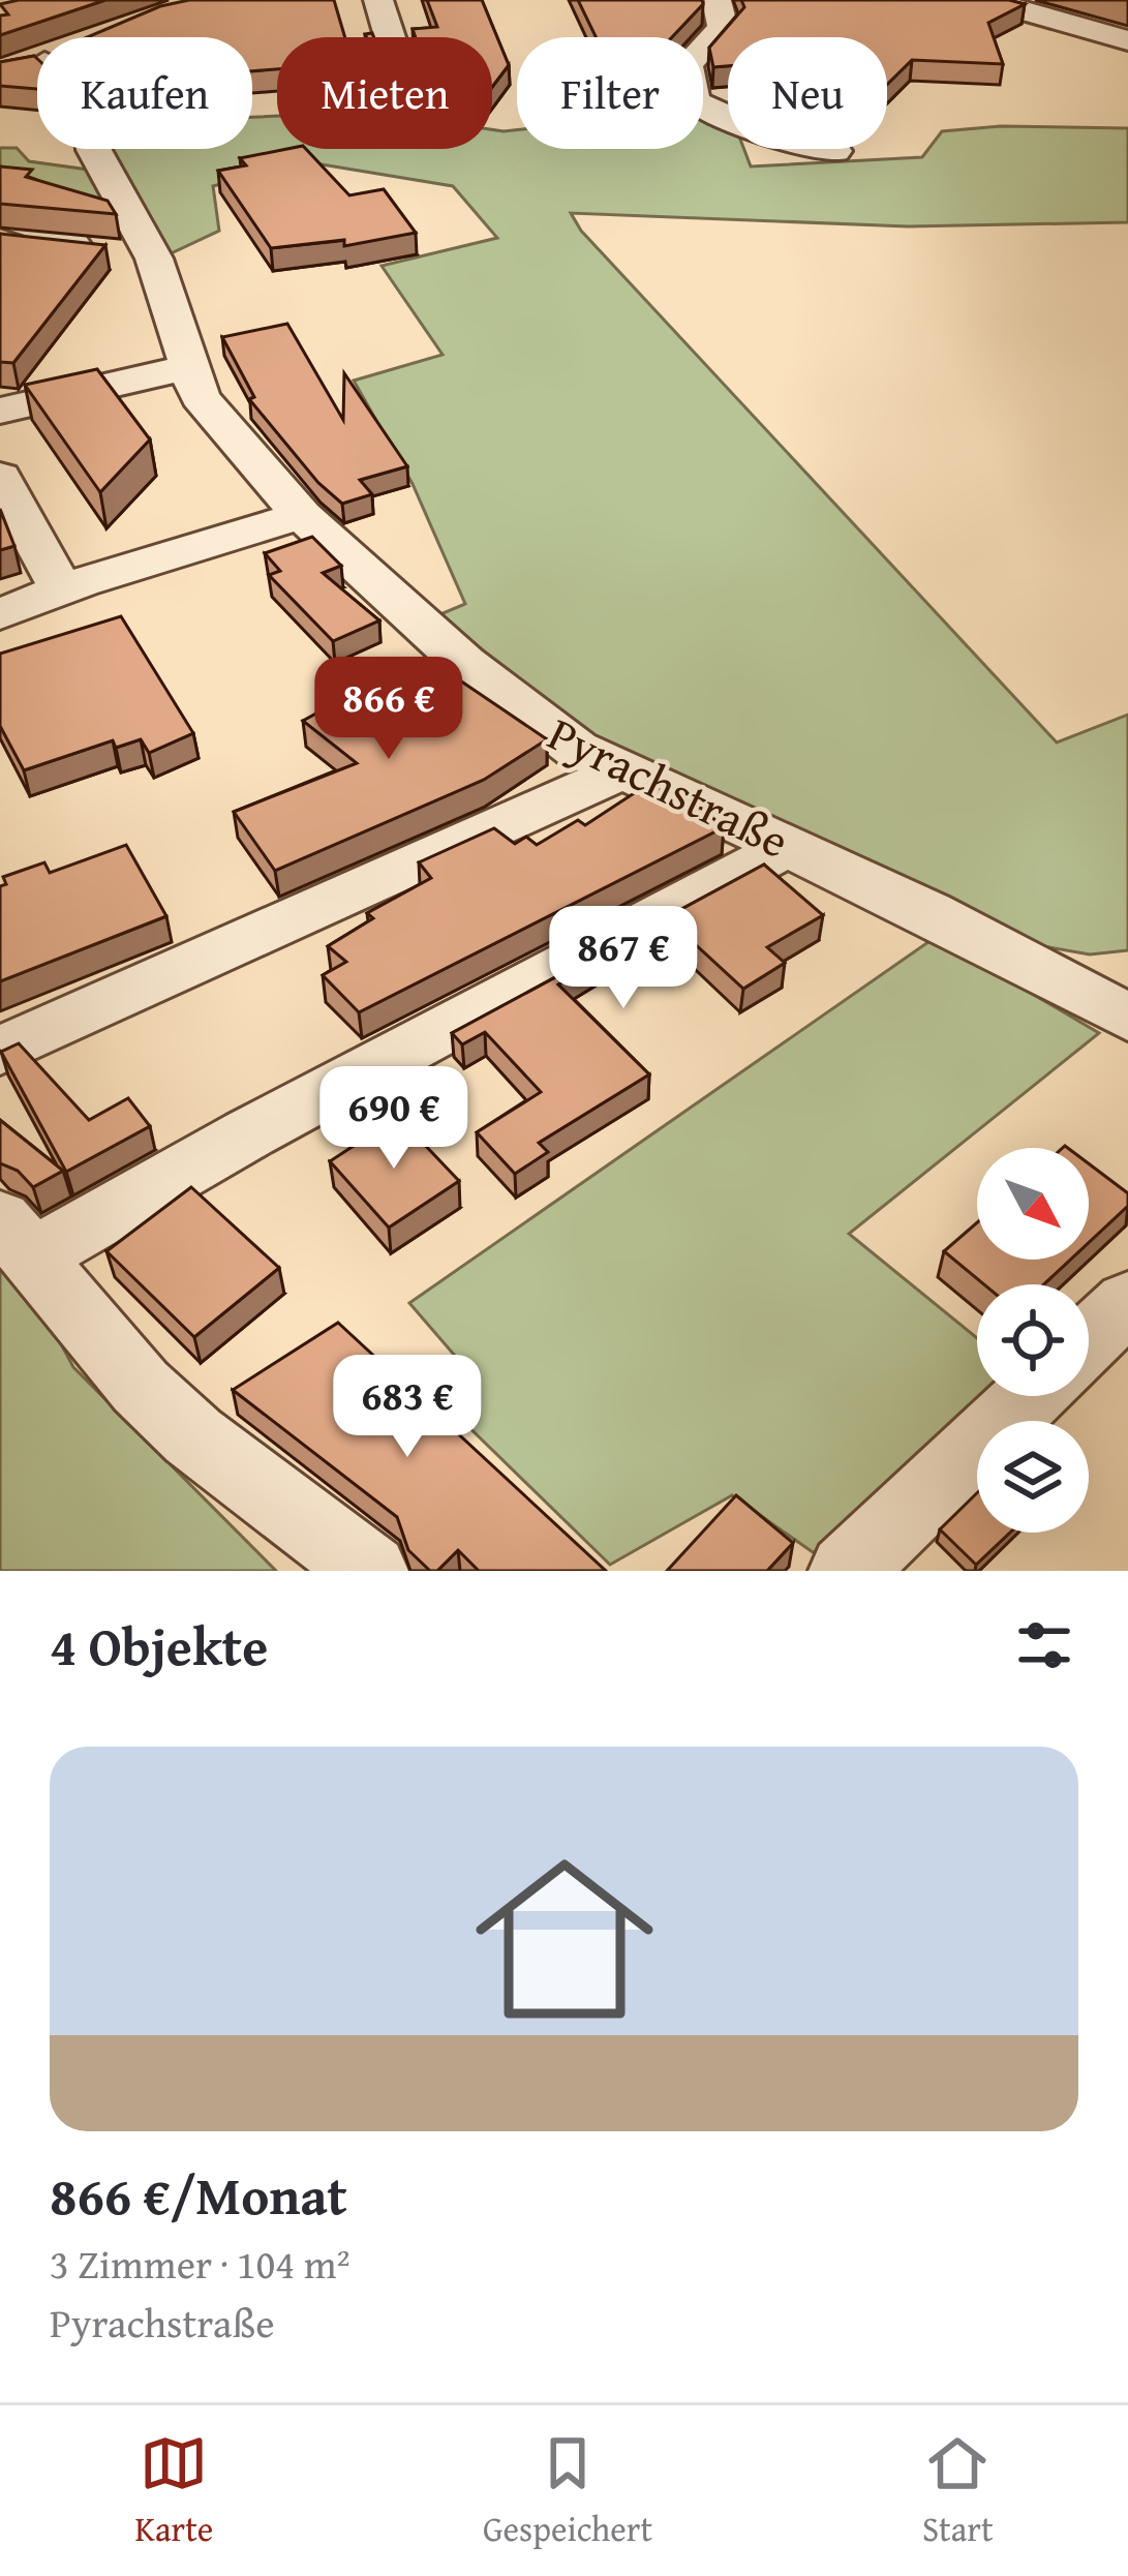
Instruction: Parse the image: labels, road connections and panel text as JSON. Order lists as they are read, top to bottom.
{
  "streets": {
    "street": ["Pyrachstraße"]
  },
  "north": "bottom right",
  "page": {
    "chip": [
      "Kaufen",
      "Mieten",
      "Filter",
      "Neu"
    ],
    "price": [
      "866 €",
      "867 €",
      "690 €",
      "683 €"
    ],
    "heading": "4 Objekte",
    "list": [
      {
        "name": "866 €/Monat",
        "note": "3 Zimmer · 104 m² · Pyrachstraße"
      }
    ],
    "tabs": ["Karte", "Gespeichert", "Start"]
  }
}
